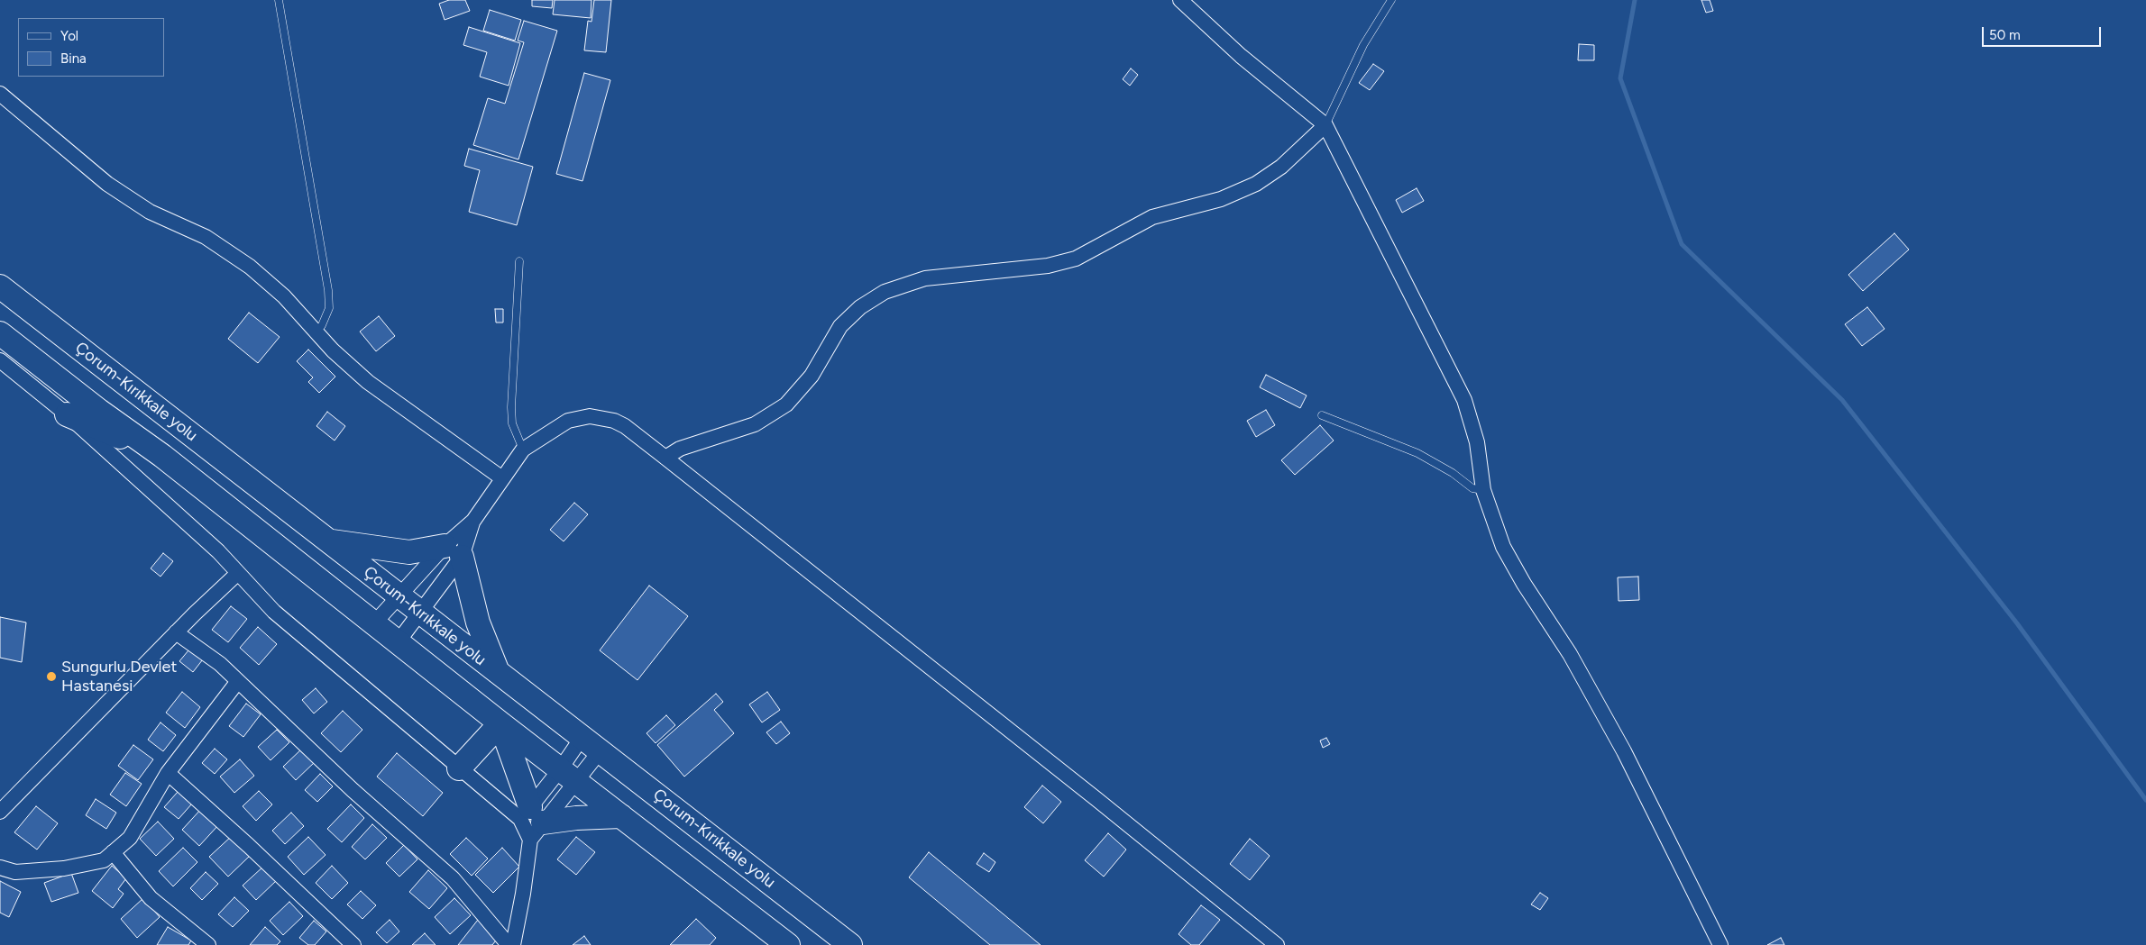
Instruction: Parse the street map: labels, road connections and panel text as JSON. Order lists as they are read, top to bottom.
{
  "streets": {
    "highway": ["Çorum-Kırıkkale yolu"]
  },
  "places": ["Sungurlu Devlet Hastanesi"],
  "legend": ["Yol", "Bina"],
  "scale_bar": "50 m"
}
